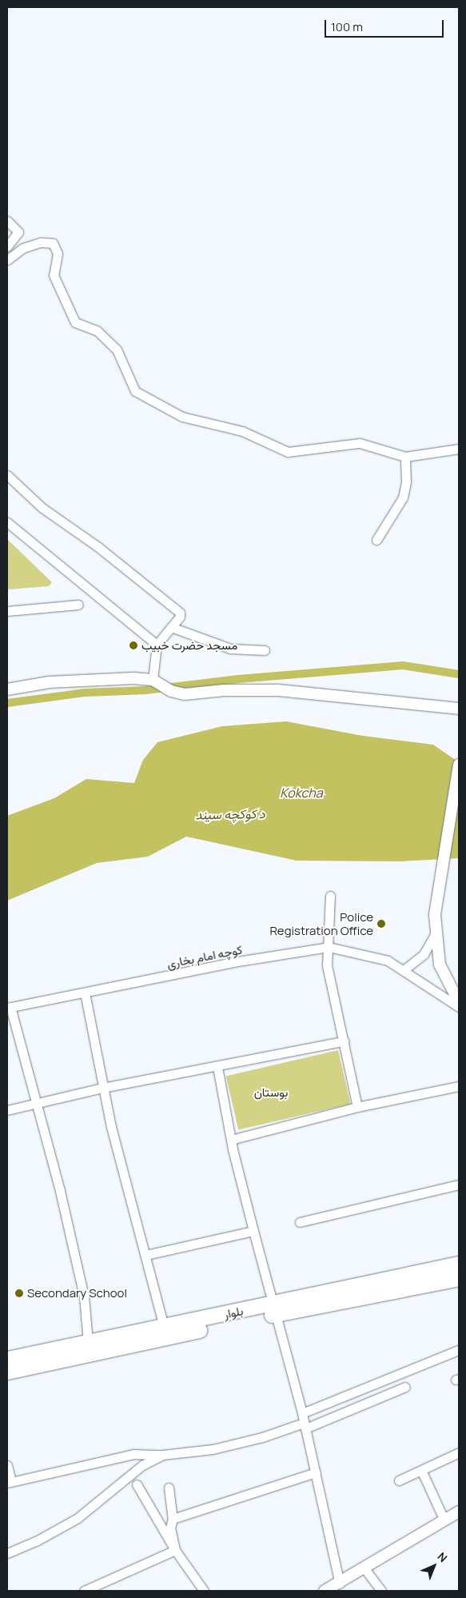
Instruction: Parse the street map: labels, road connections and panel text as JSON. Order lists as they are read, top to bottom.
{
  "streets": {
    "main road": ["بلوار"],
    "street": ["کوچه امام بخاری"]
  },
  "water": ["Kokcha", "د کوکچه سیند"],
  "parks": ["بوستان"],
  "places": ["مسجد حضرت خبیب", "Police Registration Office", "Secondary School"],
  "scale_bar": "100 m",
  "north": "top right"
}
